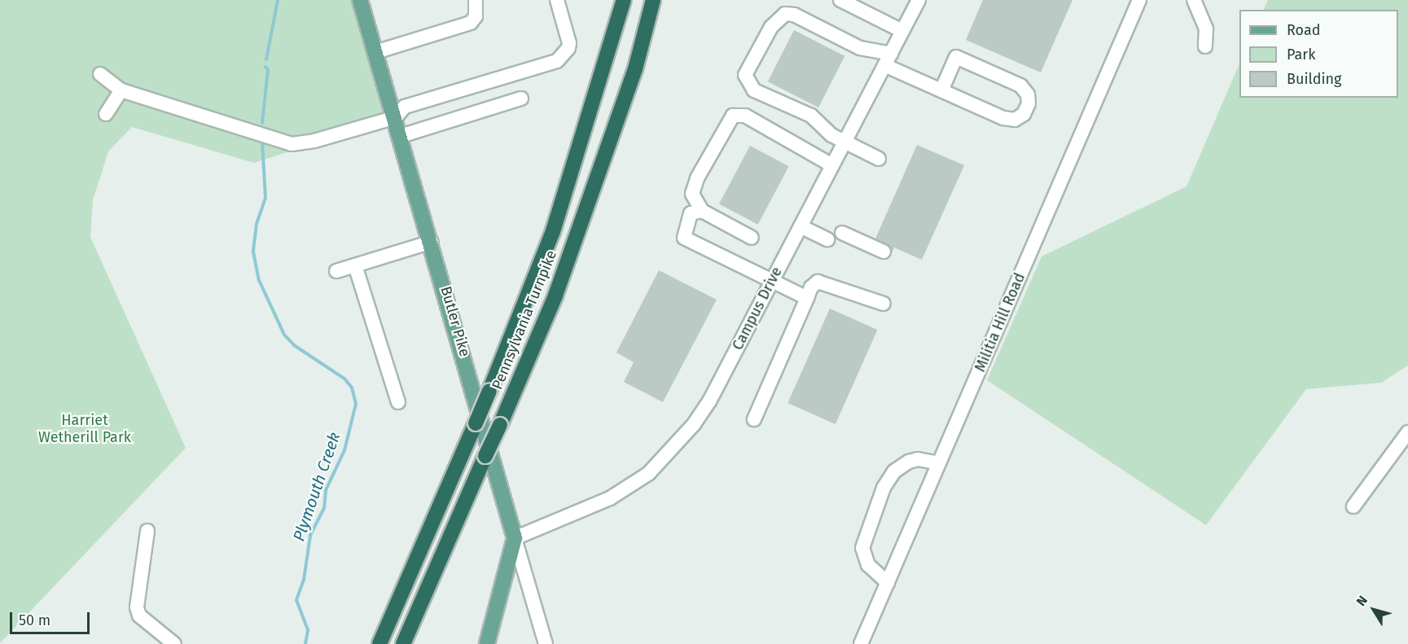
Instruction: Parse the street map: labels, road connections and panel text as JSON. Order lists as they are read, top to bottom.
{
  "streets": {
    "highway": ["Pennsylvania Turnpike"],
    "main road": ["Butler Pike"],
    "street": ["Campus Drive", "Militia Hill Road"]
  },
  "crossings": [
    ["Campus Drive", "Butler Pike"]
  ],
  "water": ["Plymouth Creek"],
  "parks": ["Harriet Wetherill Park"],
  "legend": ["Road", "Park", "Building"],
  "scale_bar": "50 m",
  "north": "top left"
}
